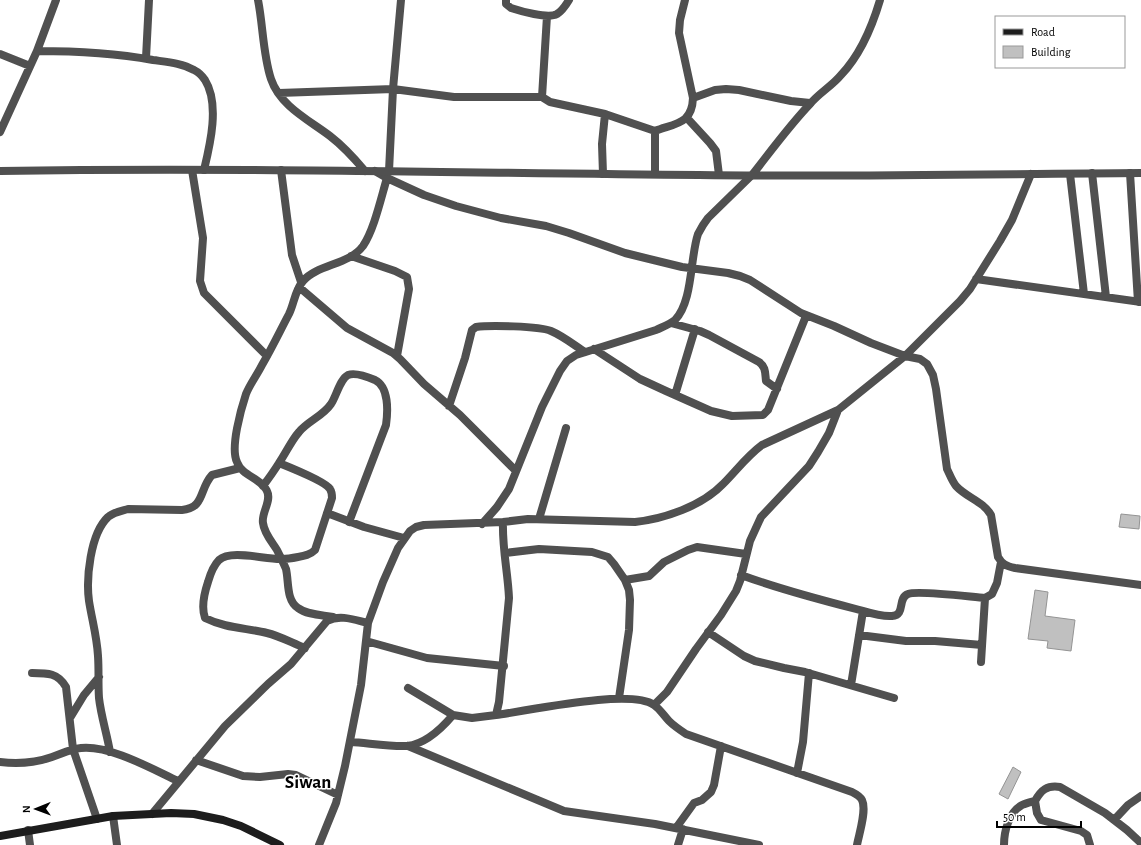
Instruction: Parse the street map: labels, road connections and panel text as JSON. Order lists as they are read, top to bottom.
{
  "districts": ["Siwan"],
  "legend": ["Road", "Building"],
  "scale_bar": "50 m",
  "north": "left"
}
